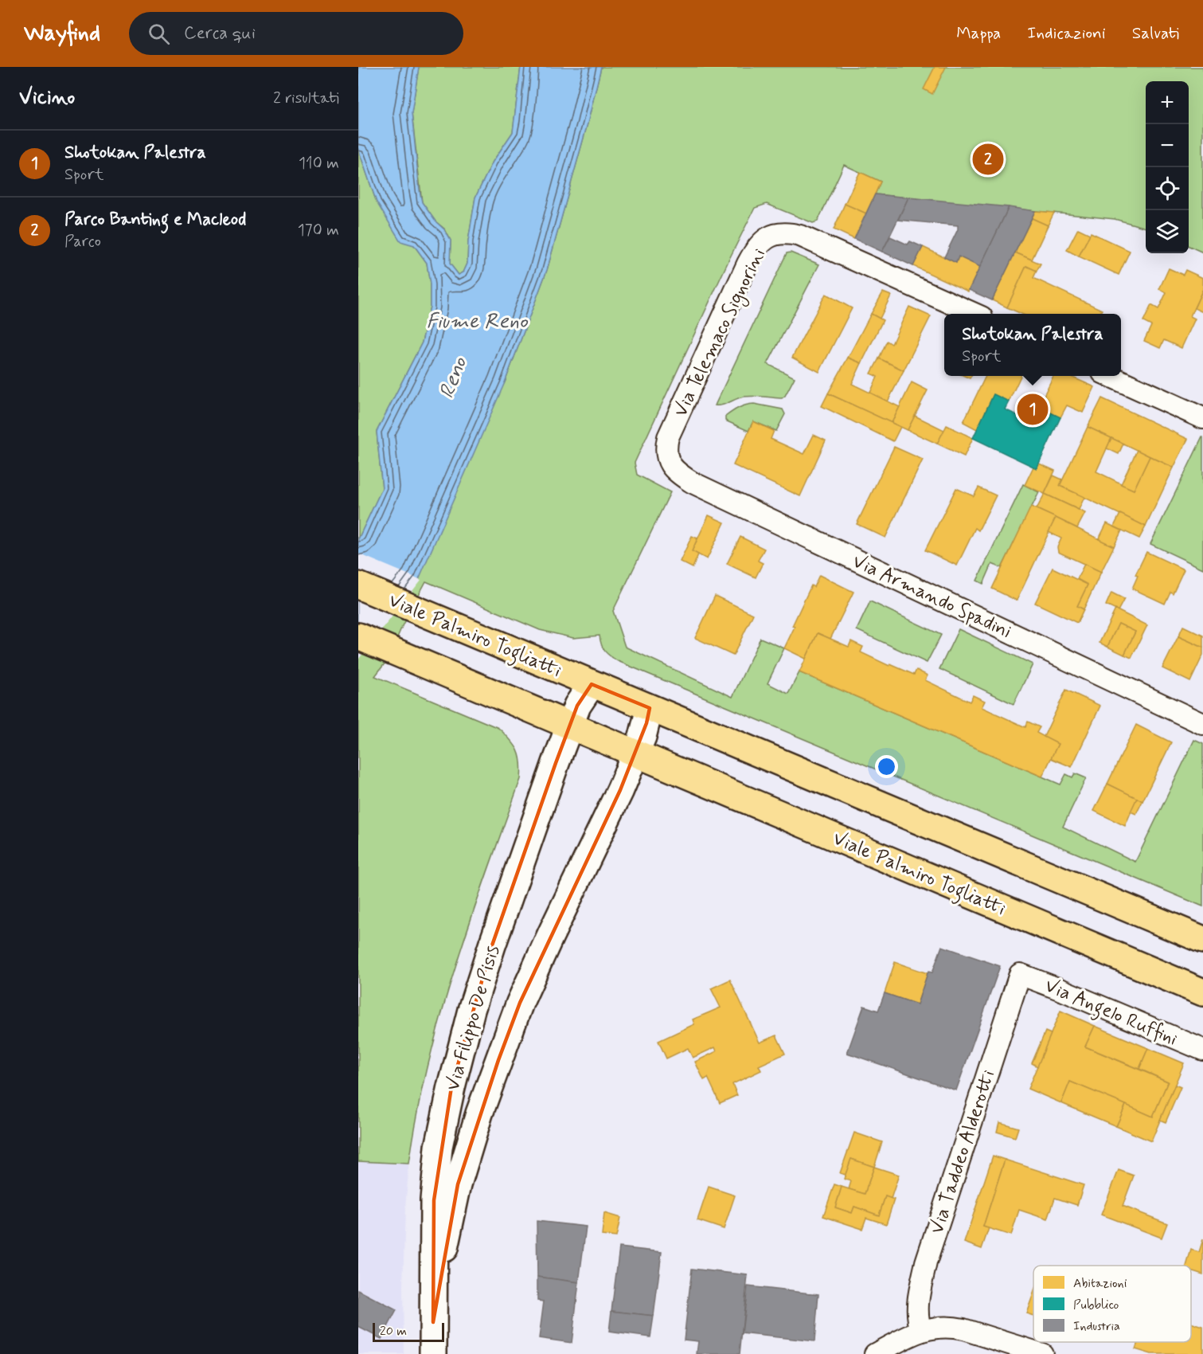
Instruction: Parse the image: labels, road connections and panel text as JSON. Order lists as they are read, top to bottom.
{
  "streets": {
    "main road": ["Viale Palmiro Togliatti"],
    "street": [
      "Via Telemaco Signorini",
      "Via Armando Spadini",
      "Via Angelo Ruffini",
      "Via Filippo De Pisis",
      "Via Taddeo Alderotti"
    ]
  },
  "crossings": [
    ["Via Telemaco Signorini", "Via Armando Spadini"],
    ["Viale Palmiro Togliatti", "Via Filippo De Pisis"],
    ["Via Angelo Ruffini", "Via Taddeo Alderotti"]
  ],
  "water": ["Fiume Reno", "Reno"],
  "legend": ["Abitazioni", "Pubblico", "Industria"],
  "scale_bar": "20 m",
  "page": {
    "header": "Wayfind",
    "search": "Cerca qui",
    "nav": ["Mappa", "Indicazioni", "Salvati"],
    "heading": ["Vicino", "2 risultati"],
    "map_buttons": ["+", "−"],
    "list": [
      {
        "mark": "1",
        "name": "Shotokan Palestra",
        "note": "Sport",
        "value": "110 m"
      },
      {
        "mark": "2",
        "name": "Parco Banting e Macleod",
        "note": "Parco",
        "value": "170 m"
      }
    ],
    "pins": ["2", "1"],
    "popup": ["Shotokan Palestra", "Sport"],
    "scale": "20 m"
  }
}
